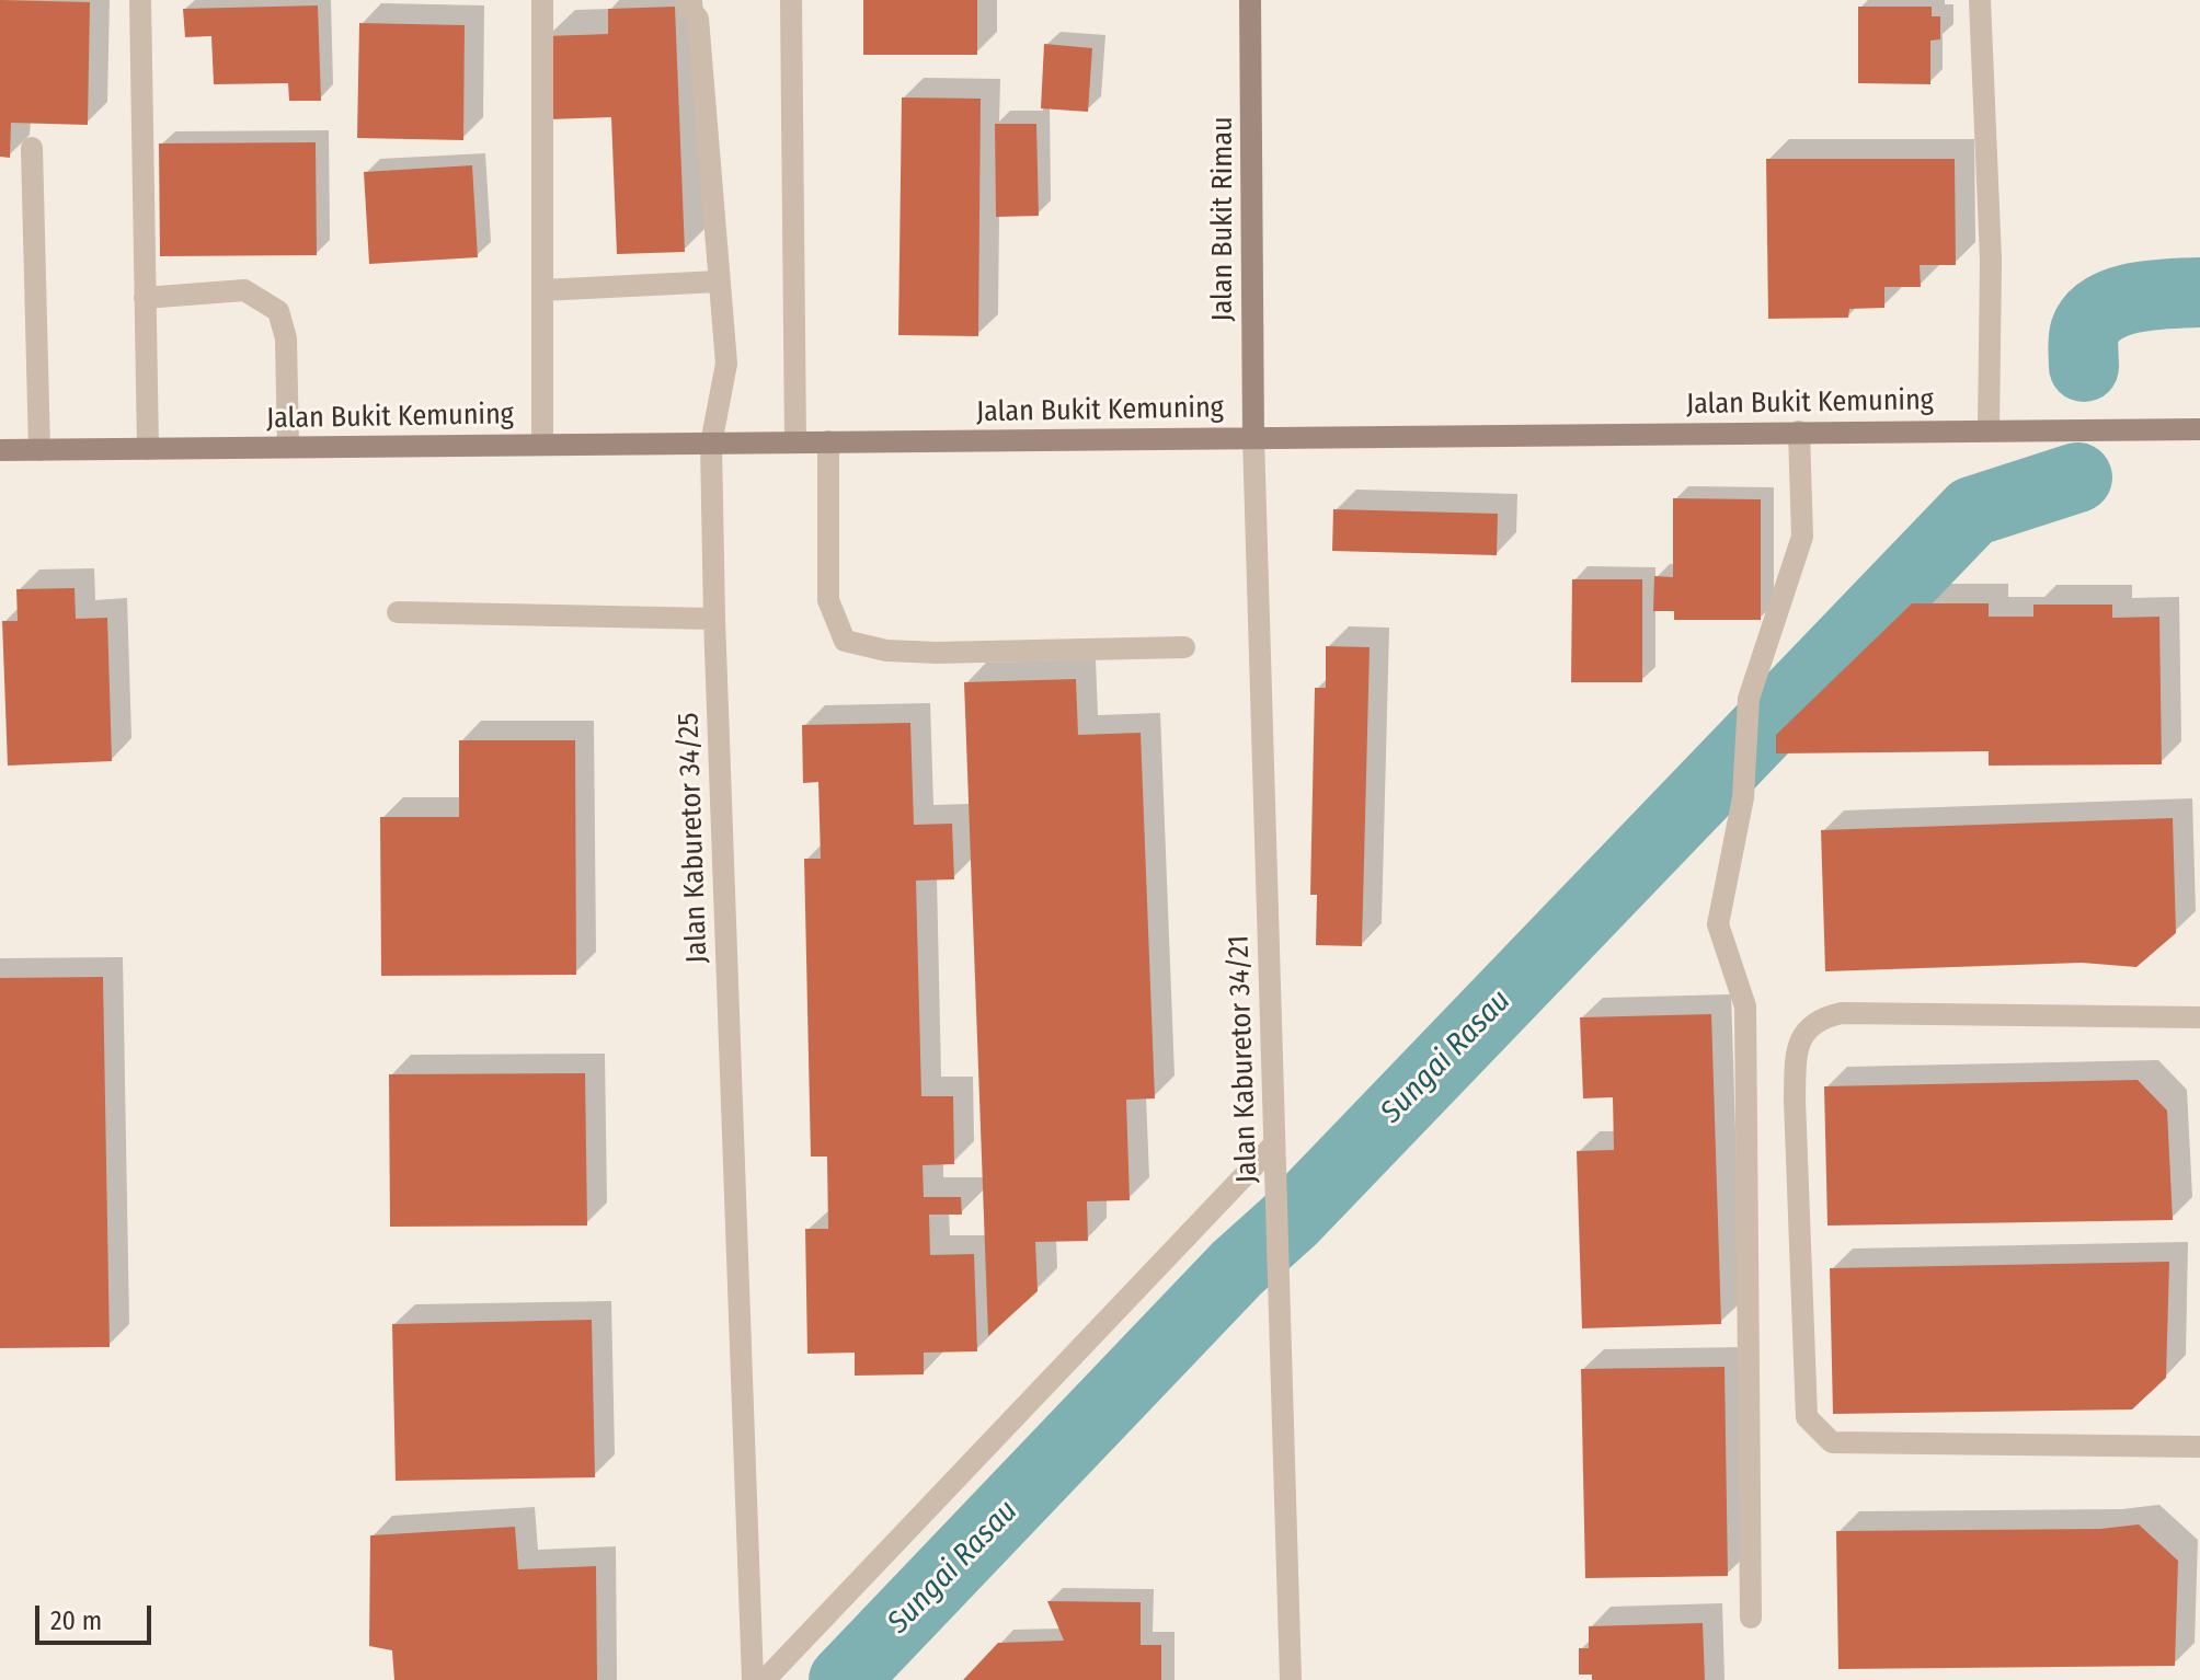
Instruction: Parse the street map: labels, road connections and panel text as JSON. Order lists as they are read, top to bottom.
{
  "streets": {
    "main road": ["Jalan Bukit Rimau", "Jalan Bukit Kemuning"],
    "street": ["Jalan Kaburetor 34/25", "Jalan Kaburetor 34/21"]
  },
  "crossings": [
    ["Jalan Bukit Rimau", "Jalan Bukit Kemuning"],
    ["Jalan Bukit Rimau", "Jalan Kaburetor 34/21"],
    ["Jalan Bukit Kemuning", "Jalan Kaburetor 34/25"],
    ["Jalan Bukit Kemuning", "Jalan Kaburetor 34/21"]
  ],
  "water": ["Sungai Rasau"],
  "scale_bar": "20 m"
}
